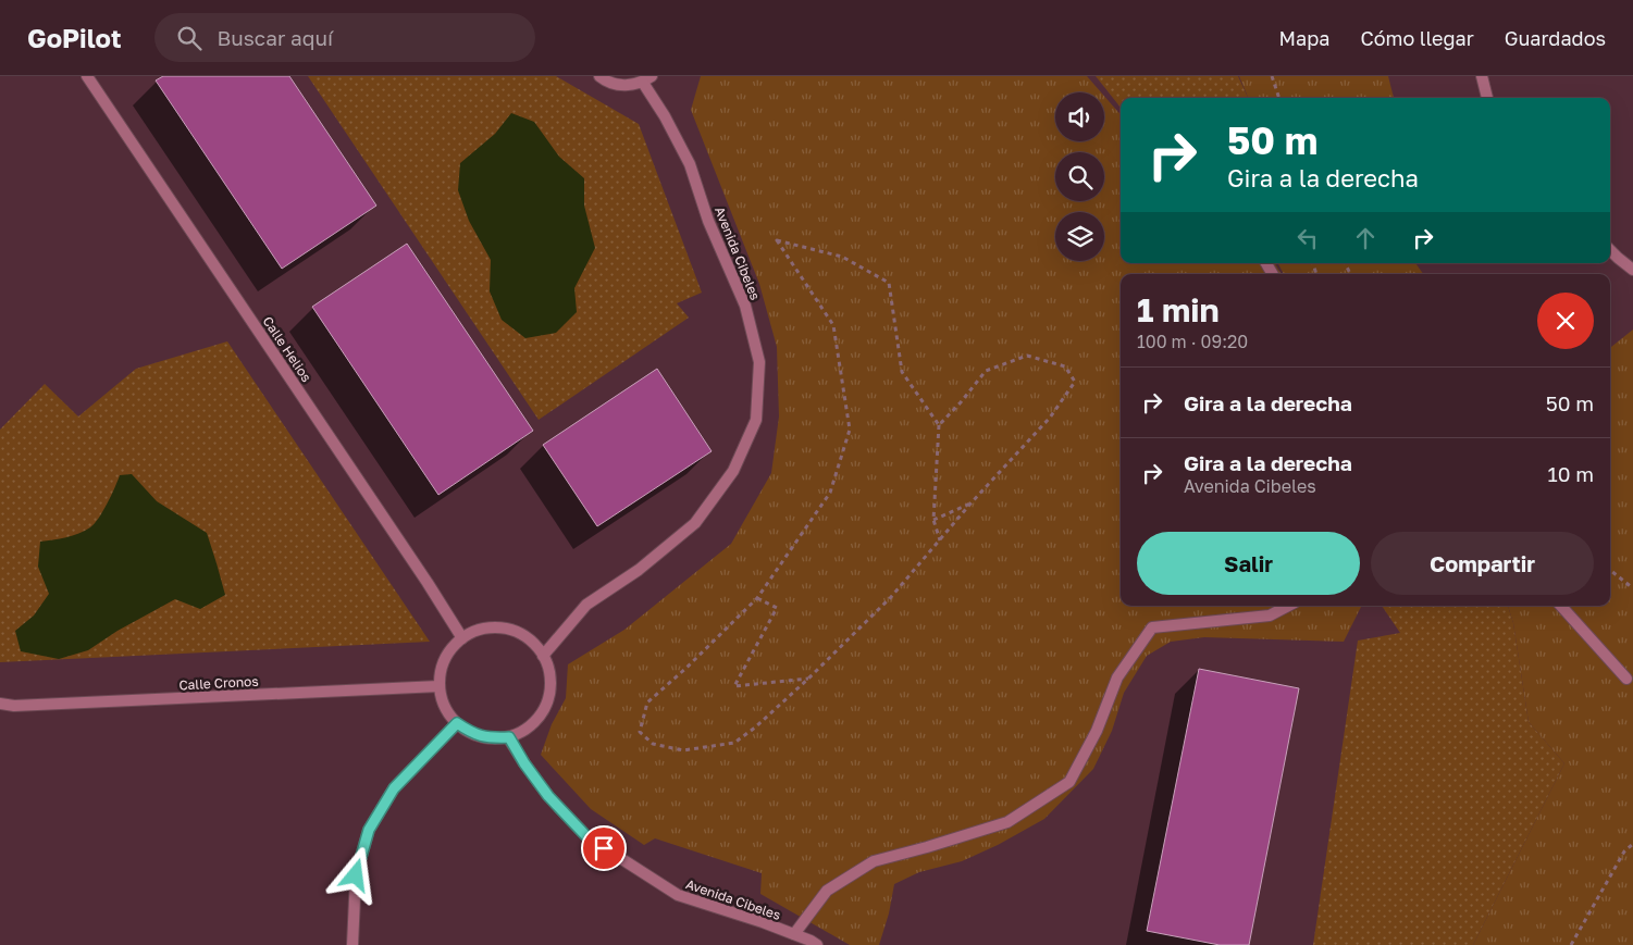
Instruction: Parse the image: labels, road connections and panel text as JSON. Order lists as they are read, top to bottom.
{
  "streets": {
    "street": ["Avenida Cibeles", "Calle Helios", "Calle Cronos"]
  },
  "crossings": [
    ["Avenida Cibeles", "Calle Helios"],
    ["Avenida Cibeles", "Calle Cronos"],
    ["Calle Helios", "Calle Cronos"]
  ],
  "page": {
    "header": "GoPilot",
    "search": "Buscar aquí",
    "nav": ["Mapa", "Cómo llegar", "Guardados"],
    "turn": ["50 m", "Gira a la derecha"],
    "heading": ["1 min", "100 m · 09:20"],
    "list": [
      {
        "name": "Gira a la derecha",
        "value": "50 m"
      },
      {
        "name": "Gira a la derecha",
        "note": "Avenida Cibeles",
        "value": "10 m"
      }
    ],
    "buttons": ["Salir", "Compartir"]
  }
}
